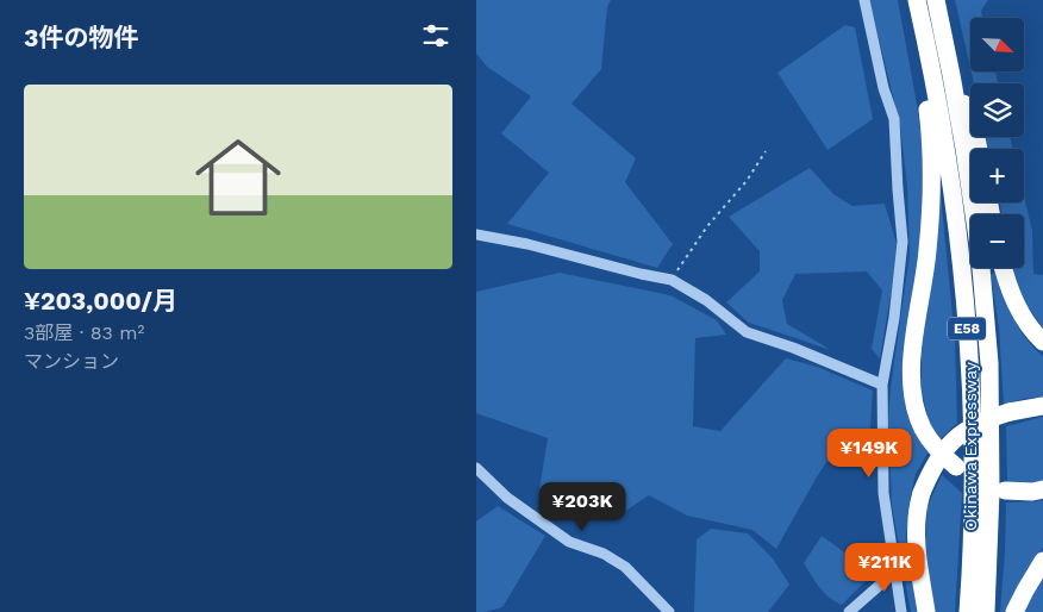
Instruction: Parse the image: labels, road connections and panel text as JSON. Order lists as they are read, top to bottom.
{
  "streets": {
    "highway": ["E58", "Okinawa Expressway"]
  },
  "north": "bottom right",
  "page": {
    "heading": "3件の物件",
    "map_buttons": ["+", "−"],
    "list": [
      {
        "name": "¥203,000/月",
        "note": "3部屋 · 83 m² · マンション"
      }
    ],
    "price": ["¥149K", "¥203K", "¥211K"]
  }
}
